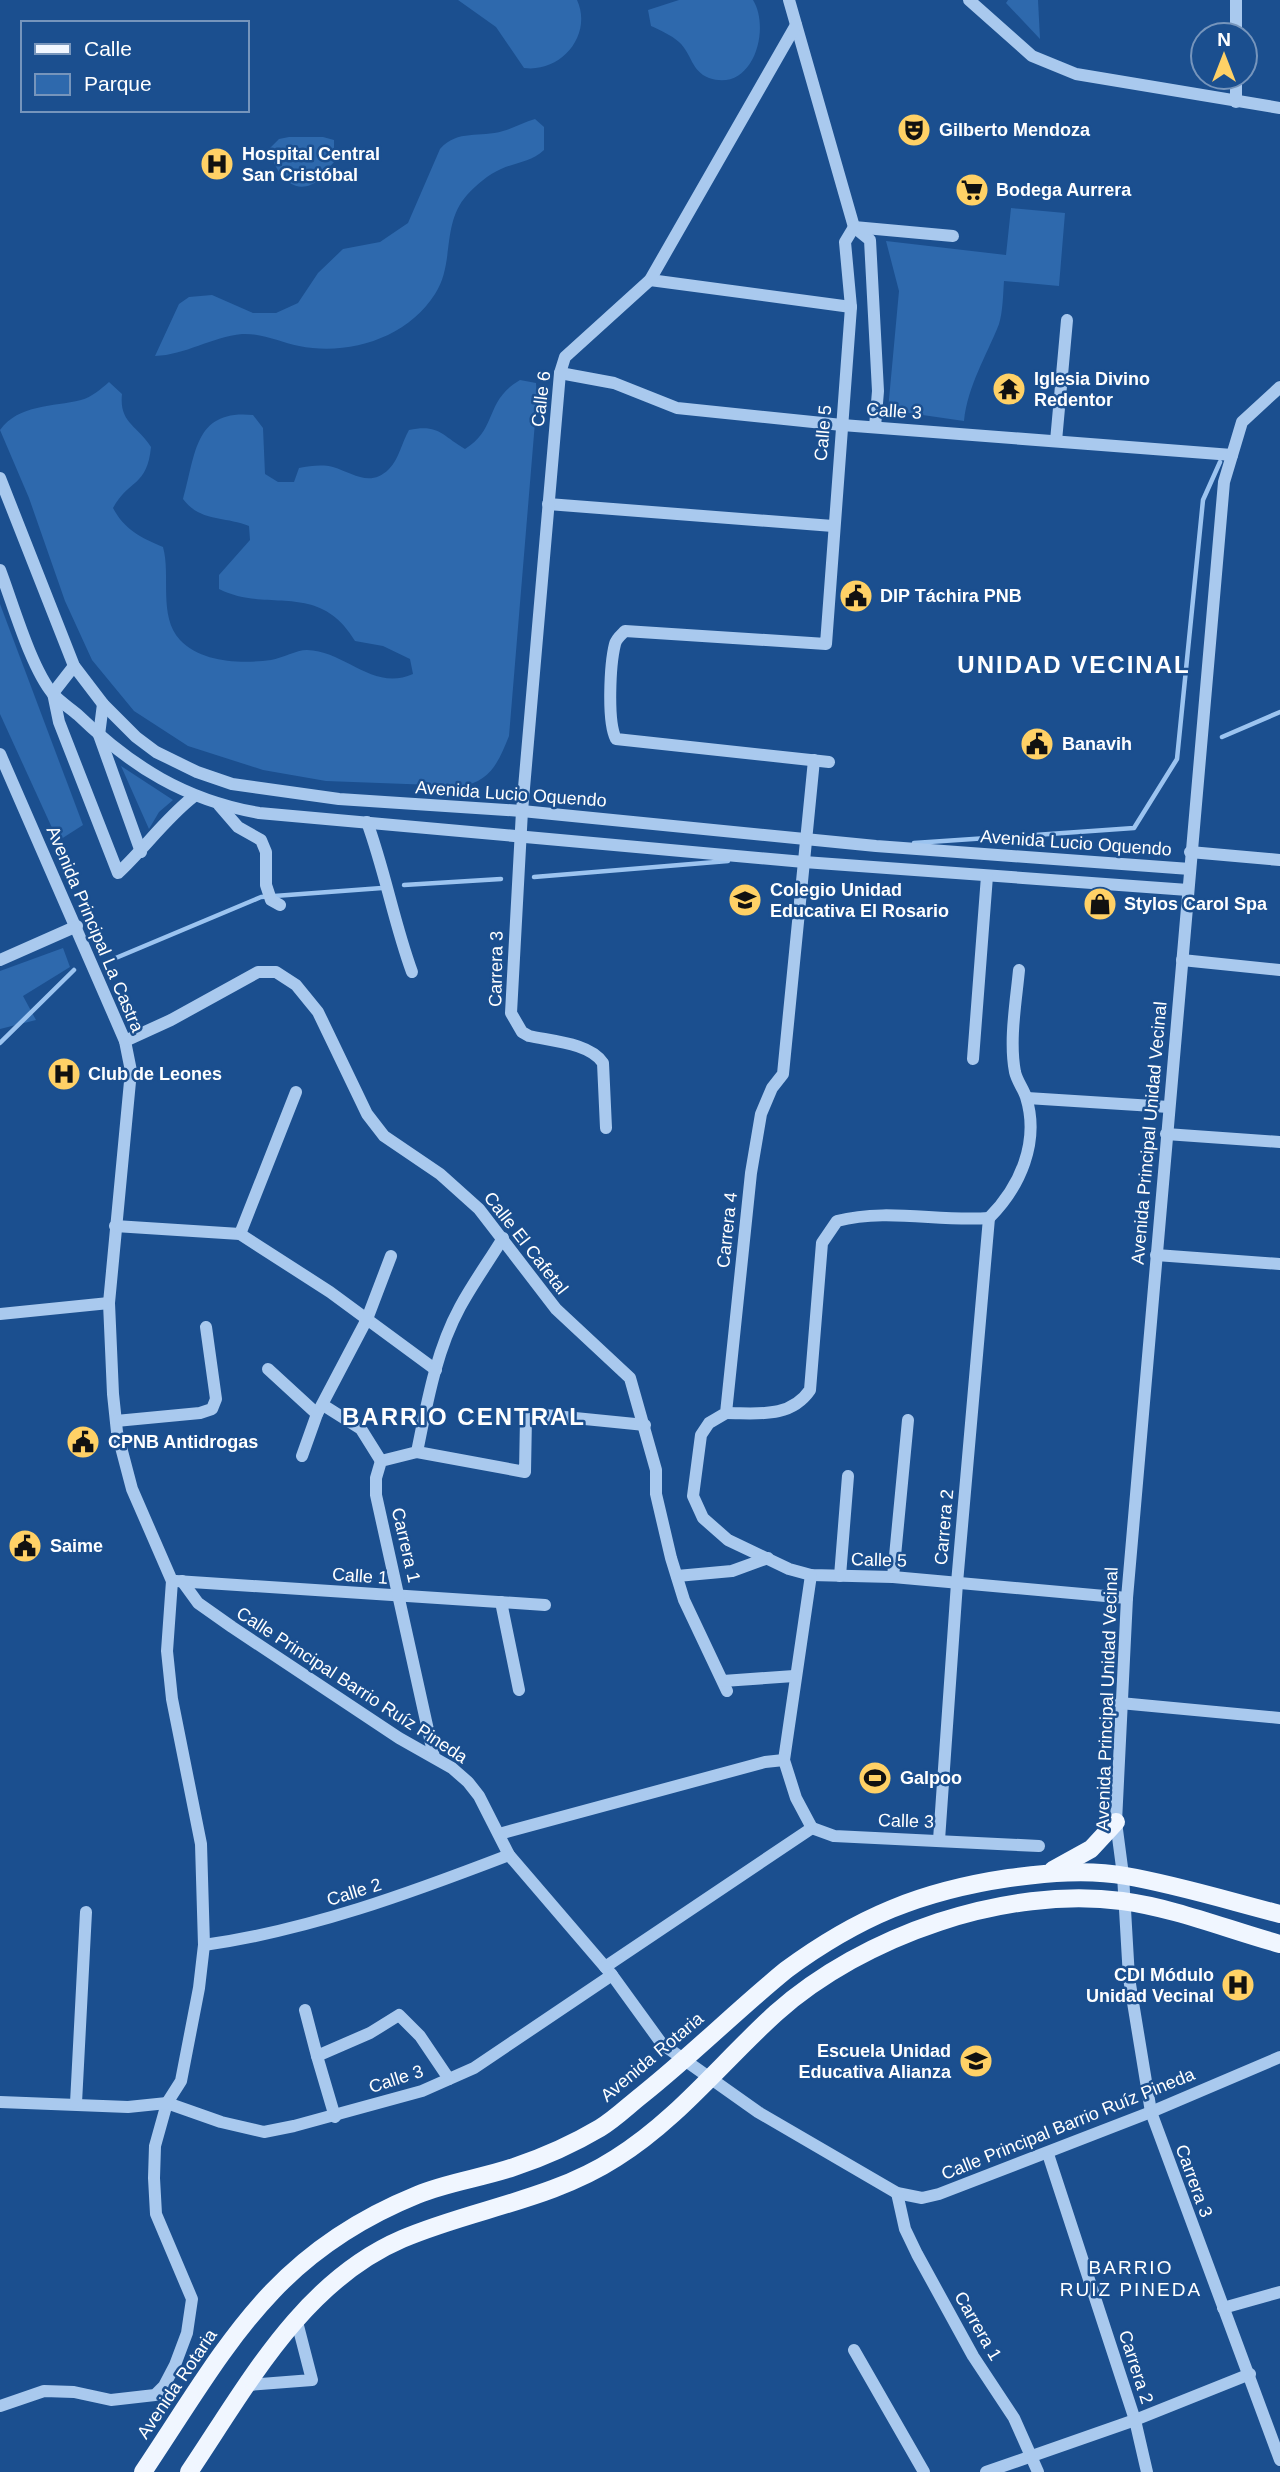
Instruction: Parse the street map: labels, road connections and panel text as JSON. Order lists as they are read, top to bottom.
{
  "streets": {
    "main road": ["Avenida Rotaria"],
    "street": [
      "Calle 6",
      "Calle 3",
      "Calle 5",
      "Avenida Lucio Oquendo",
      "Avenida Principal La Castra",
      "Carrera 3",
      "Avenida Principal Unidad Vecinal",
      "Carrera 4",
      "Calle El Cafetal",
      "Carrera 2",
      "Carrera 1",
      "Calle 1",
      "Calle Principal Barrio Ruíz Pineda",
      "Calle 2"
    ]
  },
  "crossings": [
    ["Calle 6", "Calle 3"],
    ["Calle 6", "Calle 5"],
    ["Calle 6", "Avenida Lucio Oquendo"],
    ["Calle 3", "Calle 5"],
    ["Calle 3", "Avenida Principal La Castra"],
    ["Calle 3", "Avenida Principal Unidad Vecinal"],
    ["Calle 3", "Carrera 2"],
    ["Calle 3", "Calle Principal Barrio Ruíz Pineda"],
    ["Calle 5", "Avenida Principal Unidad Vecinal"],
    ["Calle 5", "Carrera 2"],
    ["Avenida Lucio Oquendo", "Avenida Principal Unidad Vecinal"],
    ["Avenida Principal La Castra", "Calle El Cafetal"],
    ["Avenida Principal La Castra", "Calle 1"],
    ["Avenida Principal La Castra", "Calle Principal Barrio Ruíz Pineda"],
    ["Avenida Principal La Castra", "Calle 2"],
    ["Carrera 3", "Avenida Principal Unidad Vecinal"],
    ["Carrera 3", "Calle Principal Barrio Ruíz Pineda"],
    ["Avenida Principal Unidad Vecinal", "Avenida Rotaria"],
    ["Carrera 2", "Calle Principal Barrio Ruíz Pineda"],
    ["Carrera 1", "Calle 1"],
    ["Carrera 1", "Calle Principal Barrio Ruíz Pineda"],
    ["Calle 1", "Calle Principal Barrio Ruíz Pineda"],
    ["Calle Principal Barrio Ruíz Pineda", "Calle 2"]
  ],
  "districts": ["UNIDAD VECINAL", "BARRIO CENTRAL", "BARRIO RUIZ PINEDA"],
  "places": {
    "theatre": ["Gilberto Mendoza"],
    "hospital": ["Hospital Central San Cristóbal", "Club de Leones", "CDI Módulo Unidad Vecinal"],
    "supermarket": ["Bodega Aurrera"],
    "temple": ["Iglesia Divino Redentor"],
    "public building": [
      "DIP Táchira PNB",
      "Banavih",
      "CPNB Antidrogas",
      "Saime"
    ],
    "school or university": ["Colegio Unidad Educativa El Rosario", "Escuela Unidad Educativa Alianza"],
    "shop": ["Stylos Carol Spa"],
    "sports": ["Galpoo"]
  },
  "legend": ["Calle", "Parque"],
  "north": "top"
}
